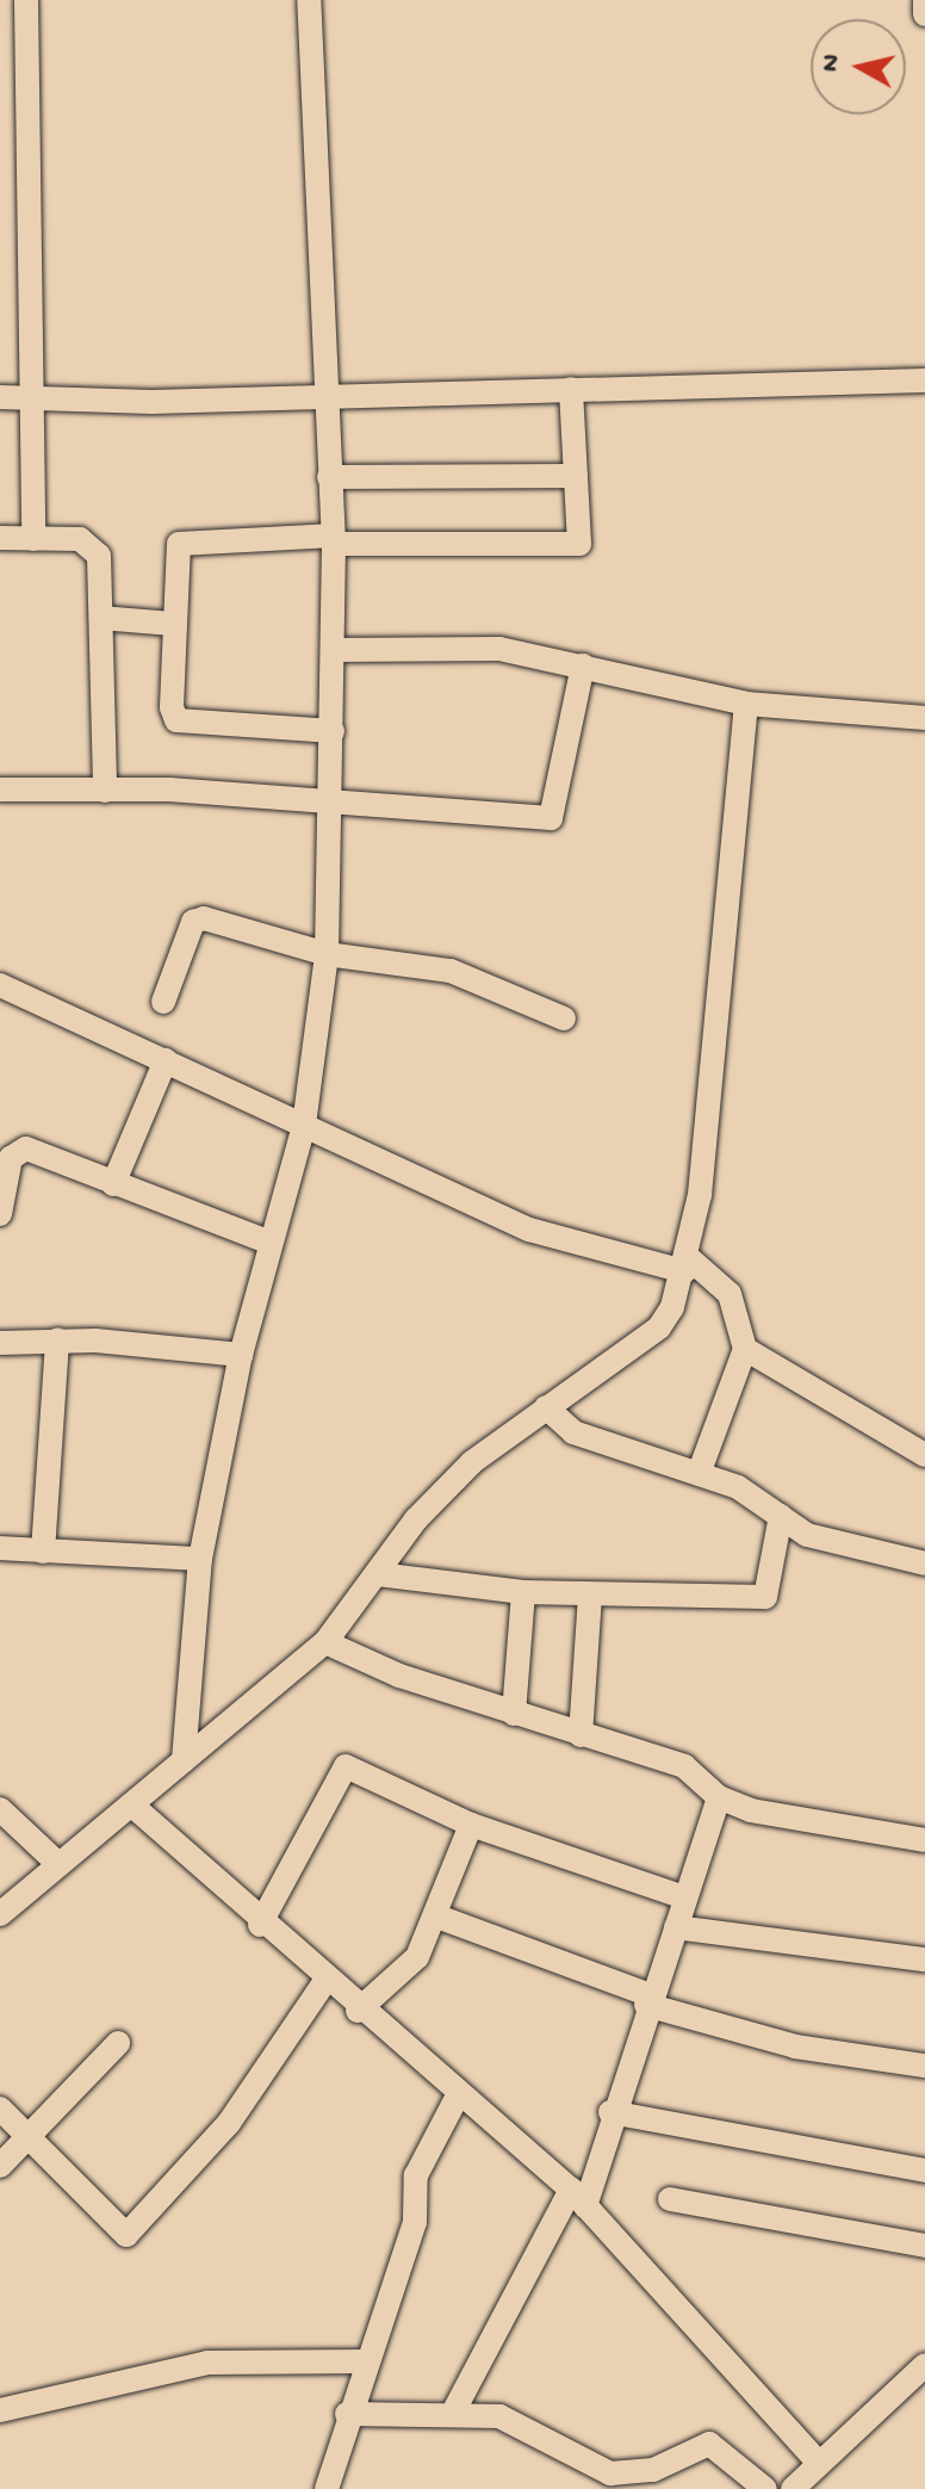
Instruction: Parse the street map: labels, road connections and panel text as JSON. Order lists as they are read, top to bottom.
{
  "north": "left"
}
